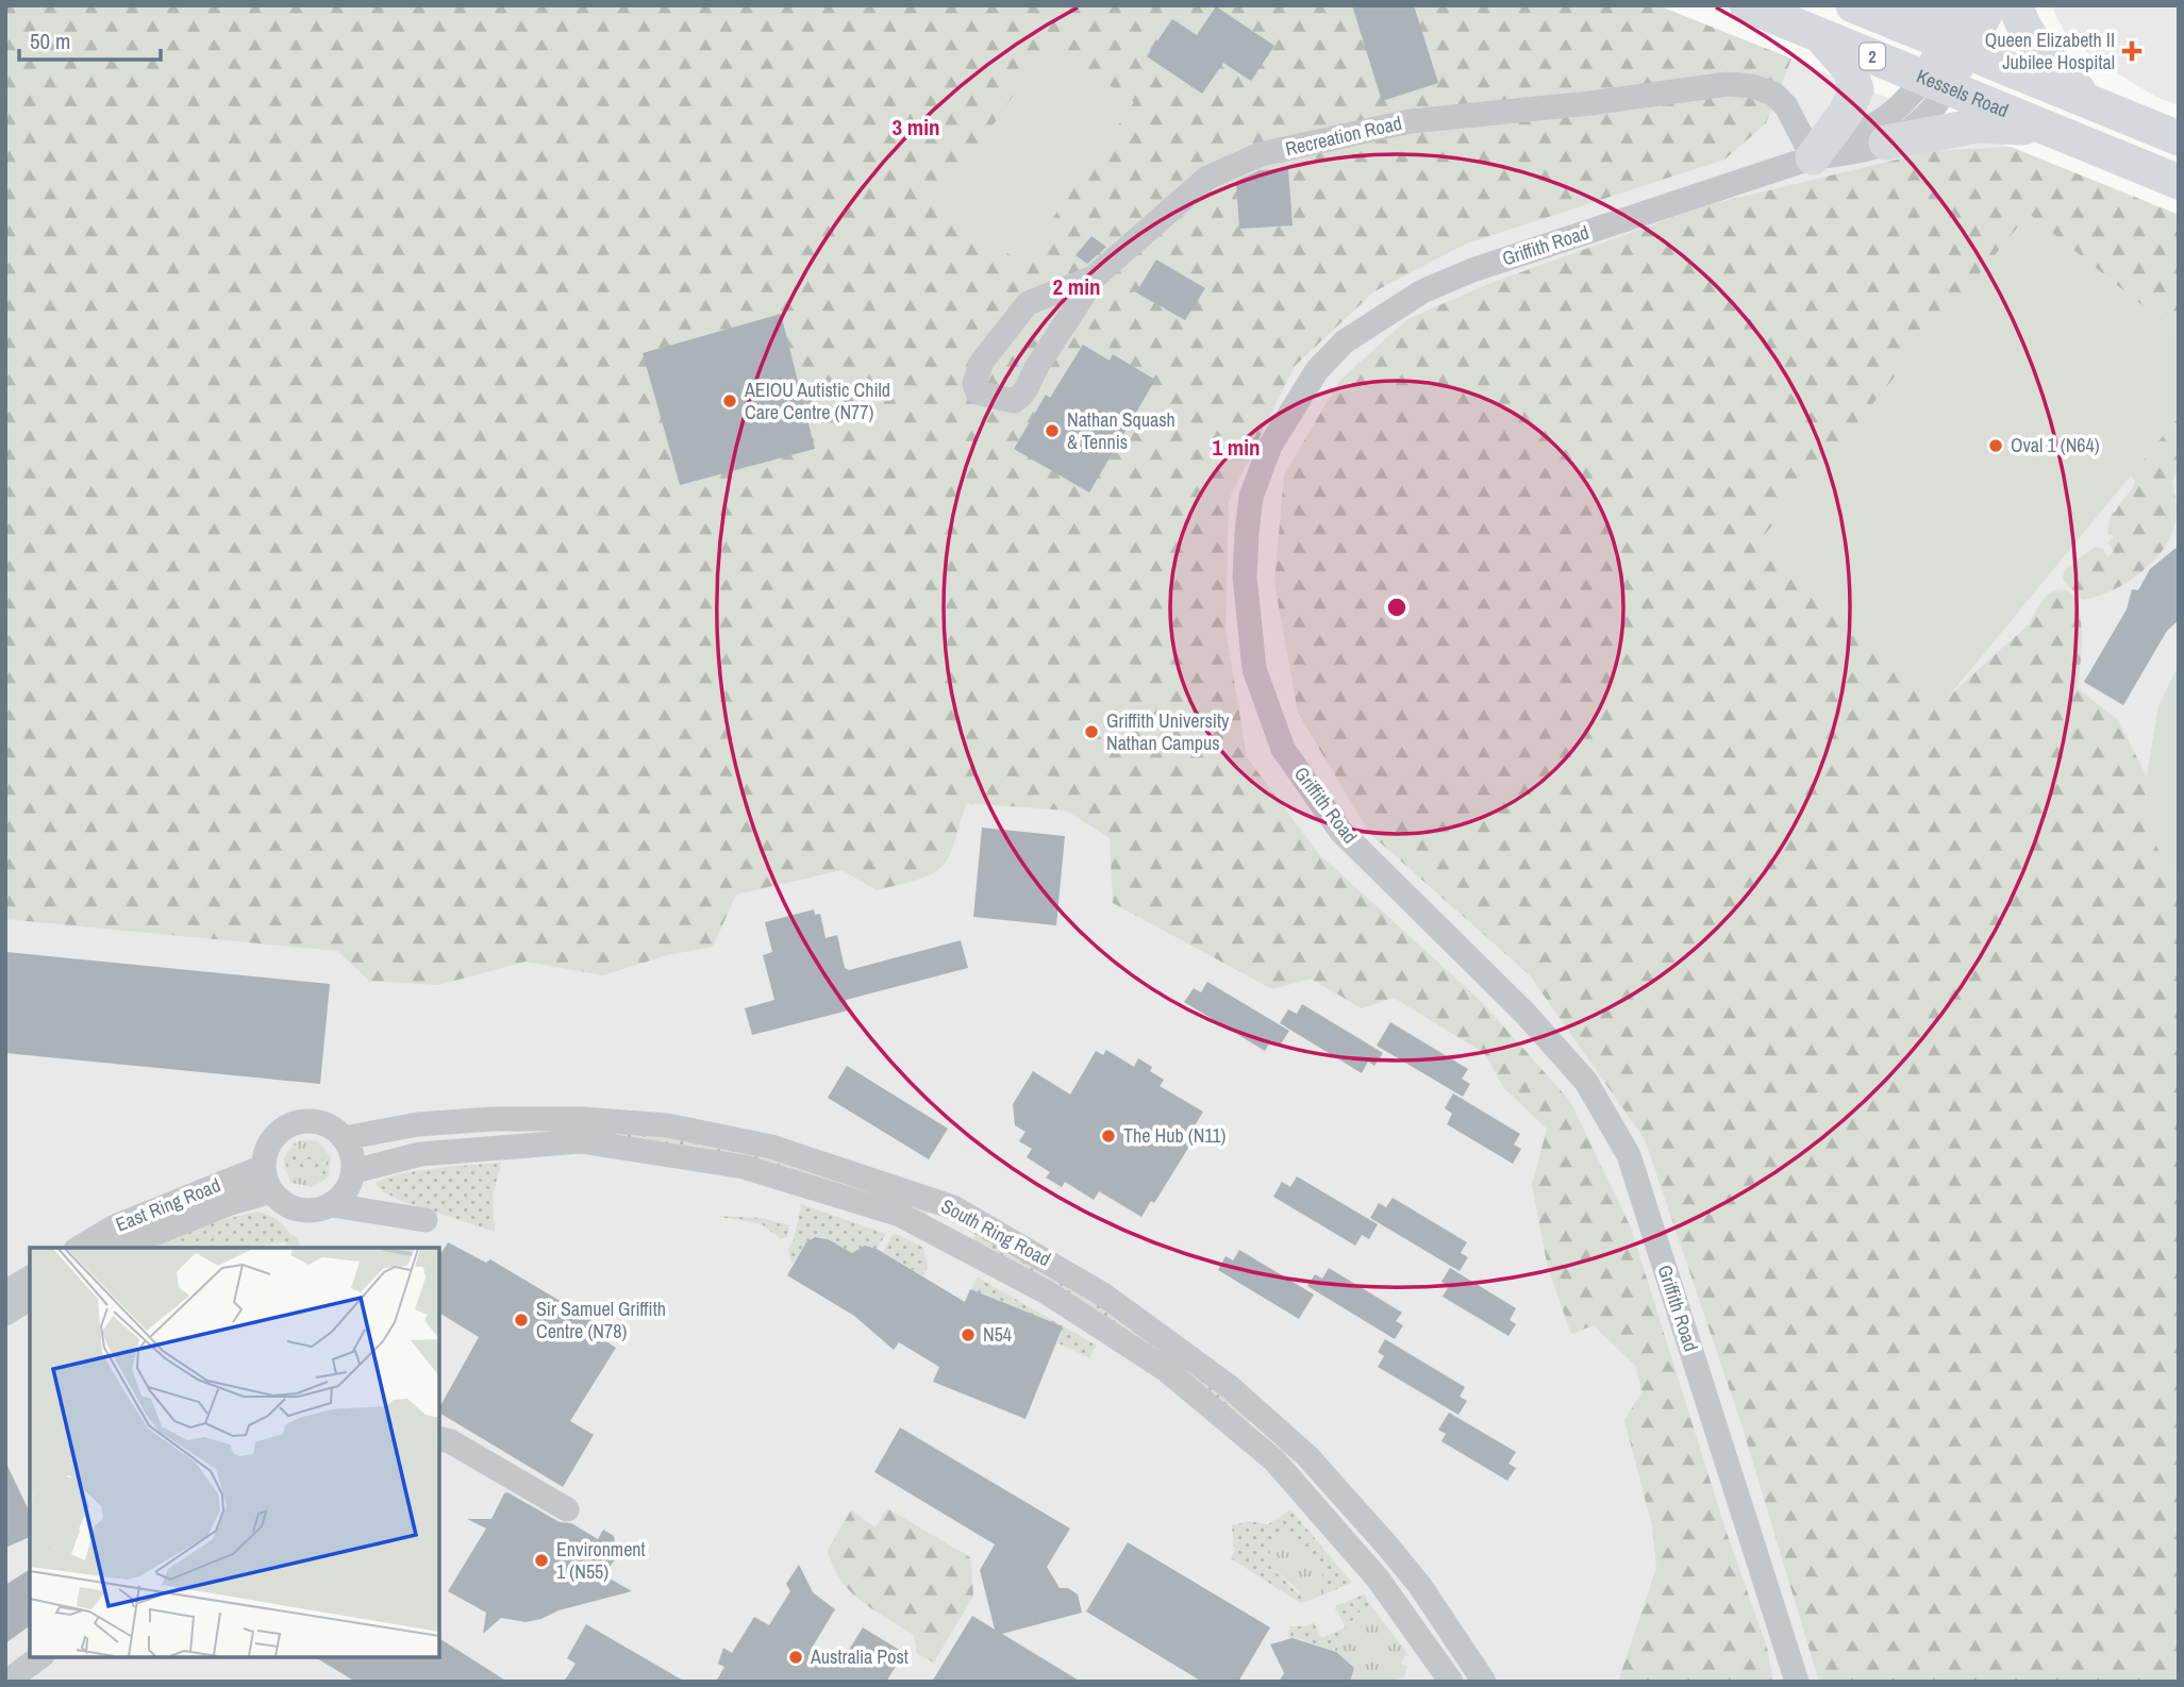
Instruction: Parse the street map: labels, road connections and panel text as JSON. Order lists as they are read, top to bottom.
{
  "streets": {
    "highway": ["2", "Kessels Road"],
    "street": [
      "Recreation Road",
      "Griffith Road",
      "East Ring Road",
      "South Ring Road"
    ]
  },
  "crossings": [
    ["Kessels Road", "Griffith Road"],
    ["Recreation Road", "Griffith Road"],
    ["East Ring Road", "South Ring Road"]
  ],
  "places": {
    "health": ["Queen Elizabeth II Jubilee Hospital"],
    "other": [
      "AEIOU Autistic Child Care Centre (N77)",
      "Nathan Squash & Tennis",
      "Oval 1 (N64)",
      "Griffith University Nathan Campus",
      "The Hub (N11)",
      "Sir Samuel Griffith Centre (N78)",
      "N54",
      "Environment 1 (N55)",
      "Australia Post"
    ]
  },
  "scale_bar": "50 m",
  "rings": ["3 min", "2 min", "1 min"]
}
